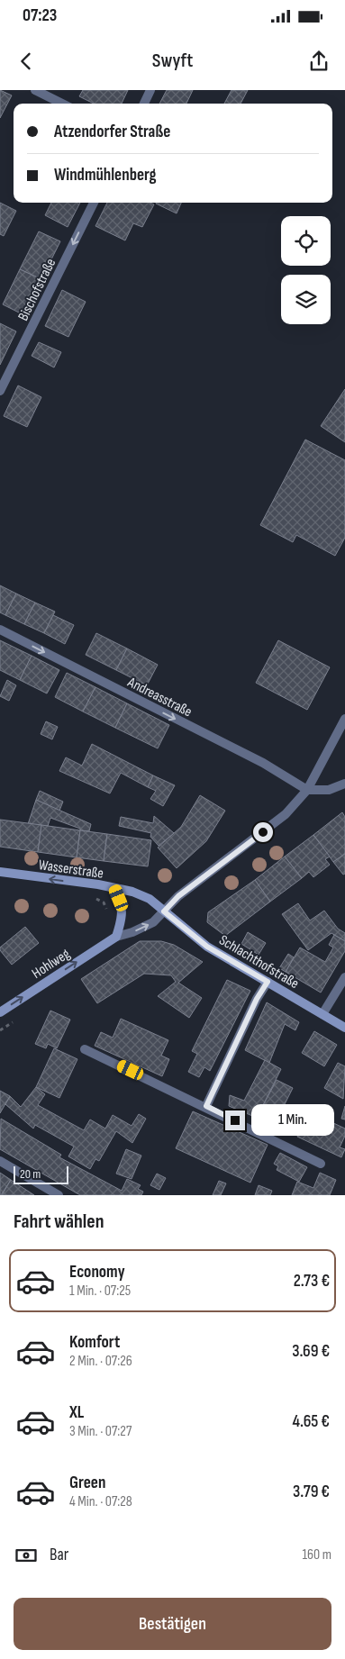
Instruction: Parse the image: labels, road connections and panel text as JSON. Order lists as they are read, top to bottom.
{
  "streets": {
    "main road": ["Wasserstraße", "Schlachthofstraße", "Hohlweg"],
    "street": ["Bischofstraße", "Andreasstraße"]
  },
  "crossings": [
    ["Wasserstraße", "Schlachthofstraße"],
    ["Wasserstraße", "Hohlweg"]
  ],
  "one_way": [
    "Bischofstraße",
    "Andreasstraße",
    "Wasserstraße",
    "Hohlweg"
  ],
  "scale_bar": "20 m",
  "page": {
    "status": "07:23",
    "header": "Swyft",
    "banner": ["Atzendorfer Straße", "Windmühlenberg"],
    "bubble": "1 Min.",
    "scale": "20 m",
    "heading": "Fahrt wählen",
    "list": [
      {
        "name": "Economy",
        "note": "1 Min. · 07:25",
        "value": "2.73 €"
      },
      {
        "name": "Komfort",
        "note": "2 Min. · 07:26",
        "value": "3.69 €"
      },
      {
        "name": "XL",
        "note": "3 Min. · 07:27",
        "value": "4.65 €"
      },
      {
        "name": "Green",
        "note": "4 Min. · 07:28",
        "value": "3.79 €"
      }
    ],
    "pay": ["Bar", "160 m"],
    "buttons": "Bestätigen"
  }
}
